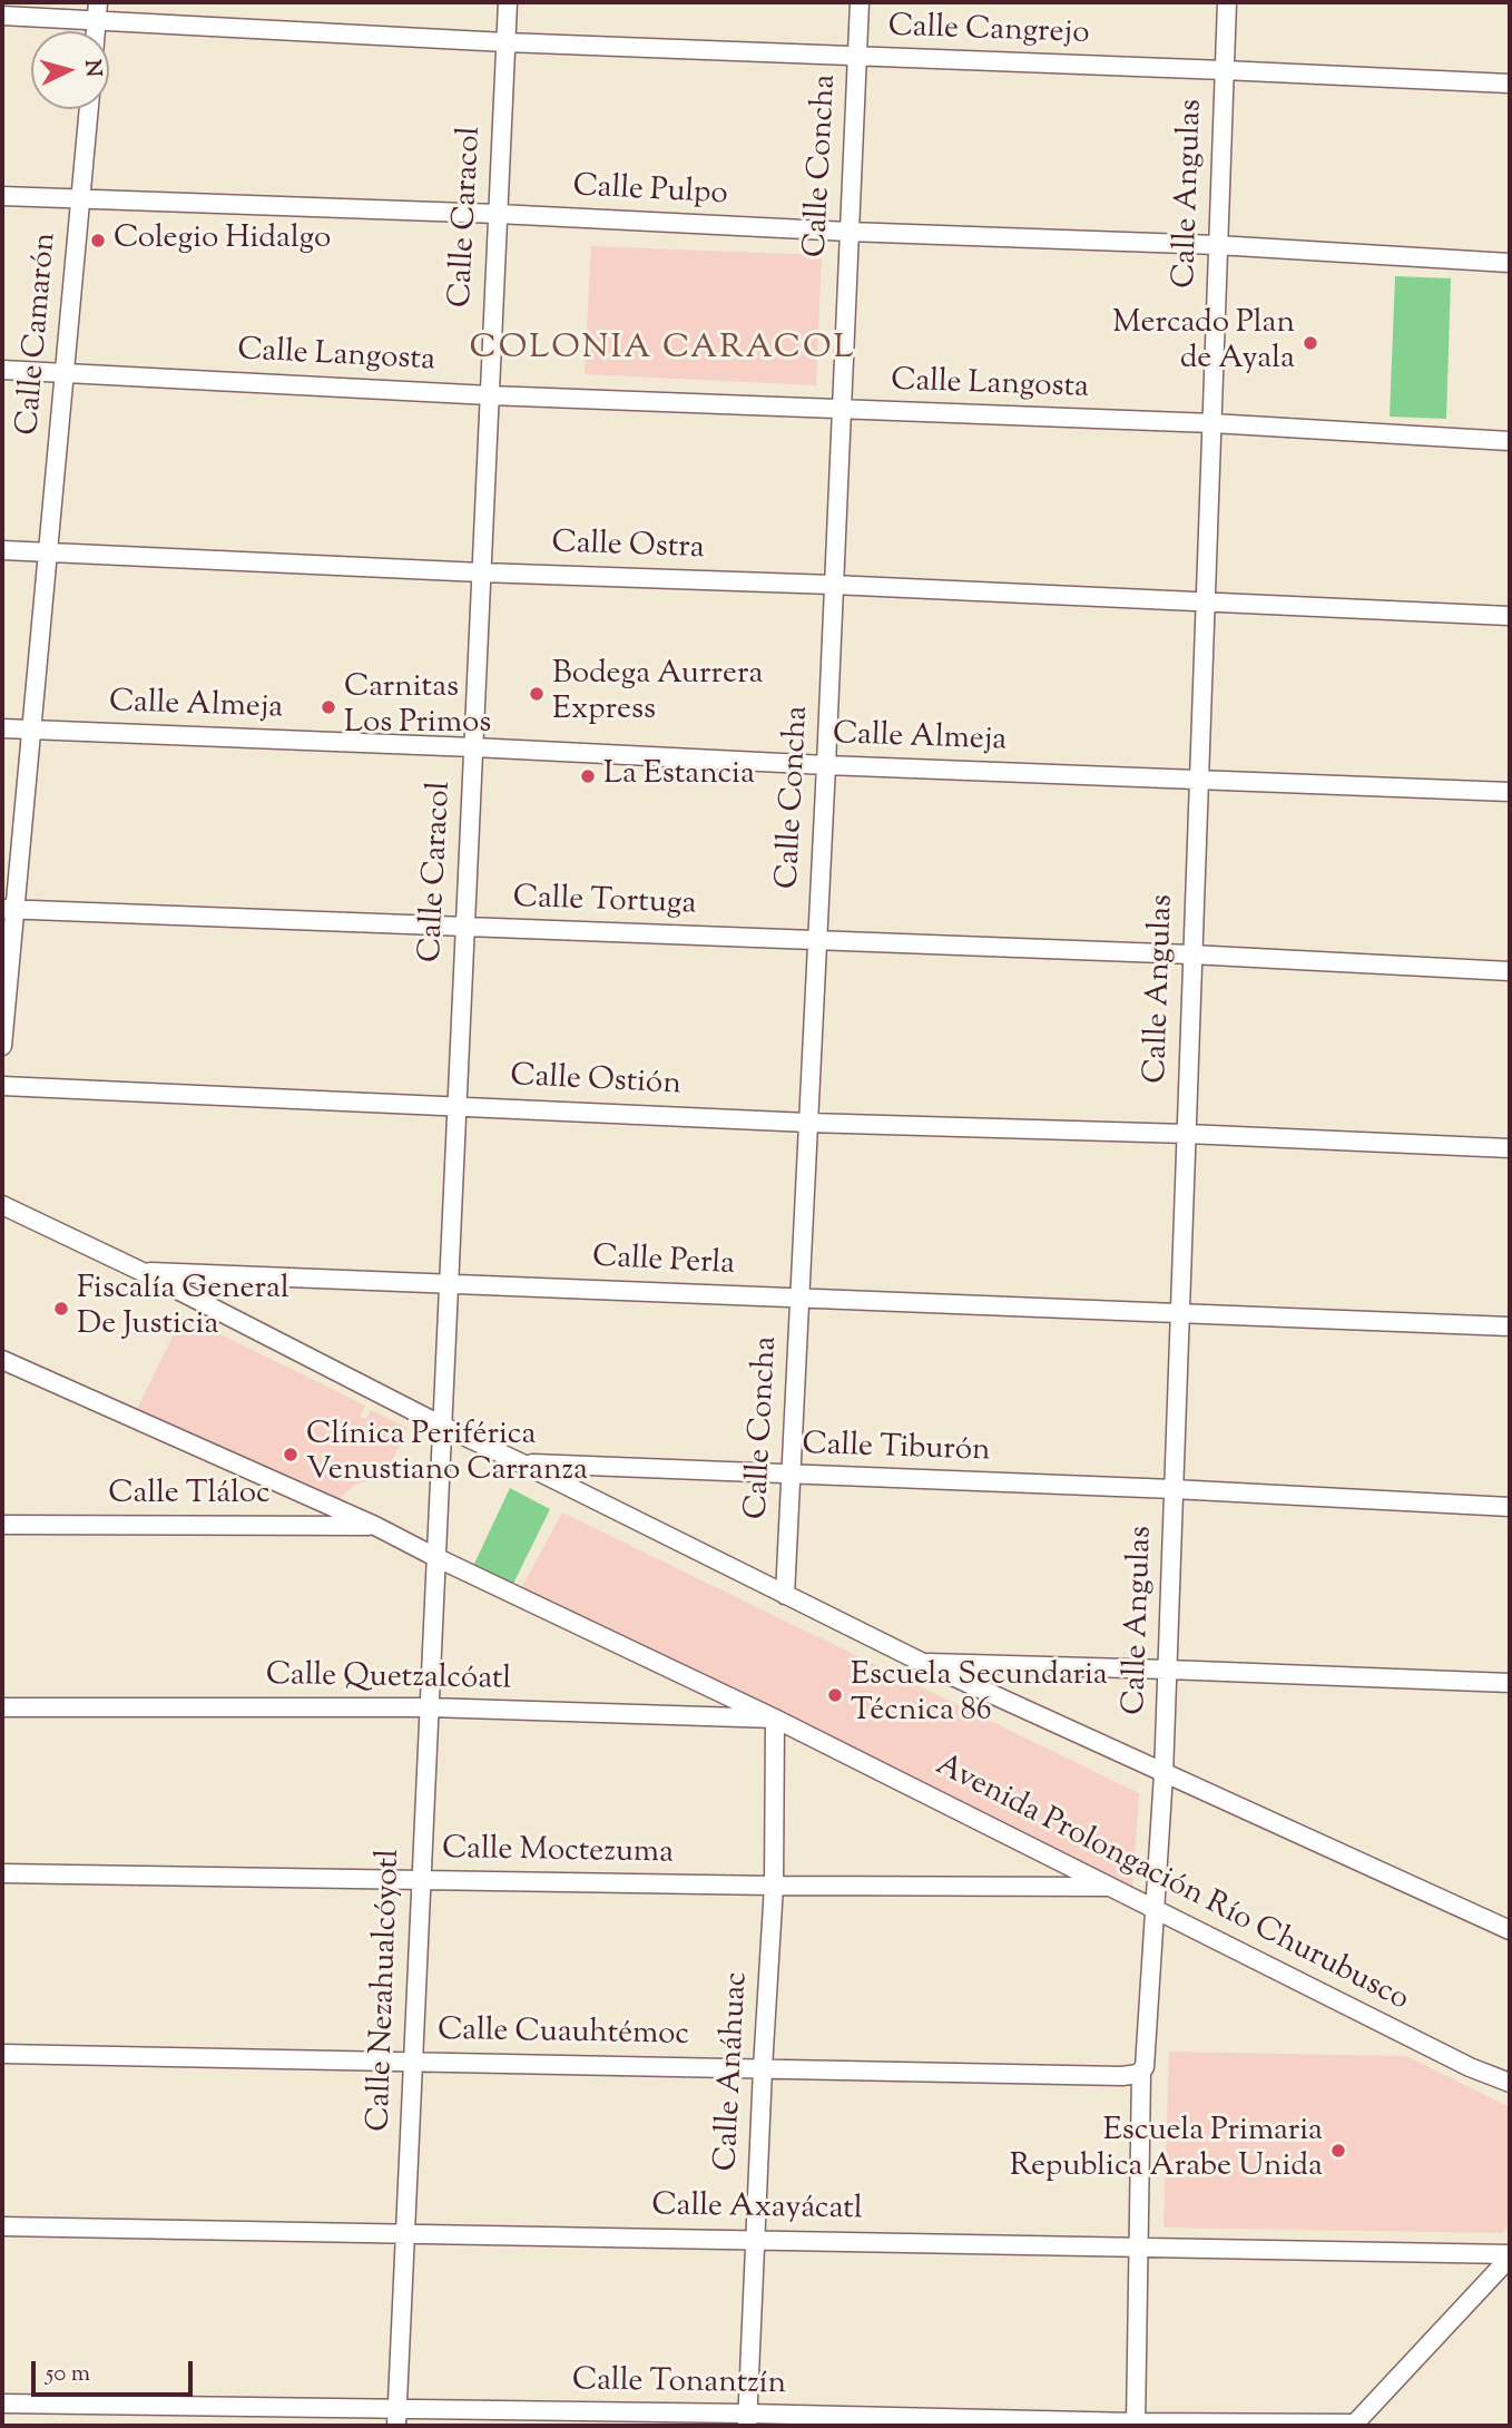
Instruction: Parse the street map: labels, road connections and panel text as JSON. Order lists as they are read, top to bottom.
{
  "streets": {
    "street": [
      "Calle Cangrejo",
      "Calle Concha",
      "Calle Pulpo",
      "Calle Angulas",
      "Calle Caracol",
      "Calle Camarón",
      "Calle Langosta",
      "Calle Ostra",
      "Calle Almeja",
      "Calle Tortuga",
      "Calle Ostión",
      "Calle Perla",
      "Calle Tiburón",
      "Calle Tláloc",
      "Calle Quetzalcóatl",
      "Calle Moctezuma",
      "Avenida Prolongación Río Churubusco",
      "Calle Nezahualcóyotl",
      "Calle Cuauhtémoc",
      "Calle Anáhuac",
      "Calle Axayácatl",
      "Calle Tonantzín"
    ]
  },
  "crossings": [
    ["Calle Cangrejo", "Calle Concha"],
    ["Calle Cangrejo", "Calle Angulas"],
    ["Calle Cangrejo", "Calle Caracol"],
    ["Calle Concha", "Calle Pulpo"],
    ["Calle Concha", "Calle Langosta"],
    ["Calle Concha", "Calle Ostra"],
    ["Calle Concha", "Calle Almeja"],
    ["Calle Concha", "Calle Tortuga"],
    ["Calle Concha", "Calle Ostión"],
    ["Calle Concha", "Calle Perla"],
    ["Calle Concha", "Calle Tiburón"],
    ["Calle Pulpo", "Calle Angulas"],
    ["Calle Pulpo", "Calle Caracol"],
    ["Calle Pulpo", "Calle Camarón"],
    ["Calle Angulas", "Calle Langosta"],
    ["Calle Angulas", "Calle Ostra"],
    ["Calle Angulas", "Calle Almeja"],
    ["Calle Angulas", "Calle Tortuga"],
    ["Calle Angulas", "Calle Ostión"],
    ["Calle Angulas", "Calle Perla"],
    ["Calle Angulas", "Calle Tiburón"],
    ["Calle Angulas", "Avenida Prolongación Río Churubusco"],
    ["Calle Angulas", "Calle Cuauhtémoc"],
    ["Calle Angulas", "Calle Axayácatl"],
    ["Calle Angulas", "Calle Tonantzín"],
    ["Calle Caracol", "Calle Langosta"],
    ["Calle Caracol", "Calle Ostra"],
    ["Calle Caracol", "Calle Almeja"],
    ["Calle Caracol", "Calle Tortuga"],
    ["Calle Caracol", "Calle Ostión"],
    ["Calle Caracol", "Calle Perla"],
    ["Calle Caracol", "Avenida Prolongación Río Churubusco"],
    ["Calle Caracol", "Calle Nezahualcóyotl"],
    ["Calle Camarón", "Calle Langosta"],
    ["Calle Camarón", "Calle Ostra"],
    ["Calle Camarón", "Calle Almeja"],
    ["Calle Camarón", "Calle Tortuga"],
    ["Calle Tláloc", "Avenida Prolongación Río Churubusco"],
    ["Calle Quetzalcóatl", "Avenida Prolongación Río Churubusco"],
    ["Calle Quetzalcóatl", "Calle Nezahualcóyotl"],
    ["Calle Quetzalcóatl", "Calle Anáhuac"],
    ["Calle Moctezuma", "Avenida Prolongación Río Churubusco"],
    ["Calle Moctezuma", "Calle Nezahualcóyotl"],
    ["Calle Moctezuma", "Calle Anáhuac"],
    ["Avenida Prolongación Río Churubusco", "Calle Nezahualcóyotl"],
    ["Avenida Prolongación Río Churubusco", "Calle Anáhuac"],
    ["Calle Nezahualcóyotl", "Calle Cuauhtémoc"],
    ["Calle Nezahualcóyotl", "Calle Axayácatl"],
    ["Calle Nezahualcóyotl", "Calle Tonantzín"],
    ["Calle Cuauhtémoc", "Calle Anáhuac"],
    ["Calle Anáhuac", "Calle Axayácatl"],
    ["Calle Anáhuac", "Calle Tonantzín"]
  ],
  "districts": ["COLONIA CARACOL"],
  "places": [
    "Colegio Hidalgo",
    "Mercado Plan de Ayala",
    "Bodega Aurrera Express",
    "Carnitas Los Primos",
    "La Estancia",
    "Fiscalía General De Justicia",
    "Clínica Periférica Venustiano Carranza",
    "Escuela Secundaria Técnica 86",
    "Escuela Primaria Republica Arabe Unida"
  ],
  "scale_bar": "50 m",
  "north": "right"
}
